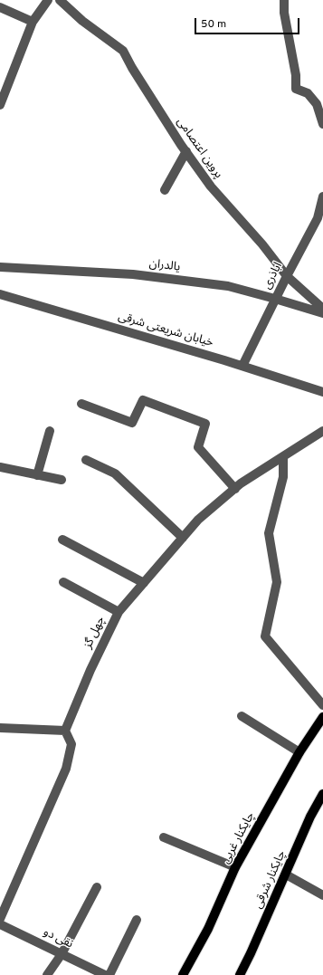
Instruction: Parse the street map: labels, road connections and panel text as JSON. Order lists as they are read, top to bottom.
{
  "streets": {
    "main road": ["چایکنار غربی", "چایکنار شرقی"],
    "street": [
      "پروین اعتصامی",
      "یالدران",
      "اباذری",
      "خیابان شریعتی شرقی",
      "چهل گز",
      "نقی دو"
    ]
  },
  "crossings": [
    ["پروین اعتصامی", "اباذری"],
    ["یالدران", "اباذری"],
    ["اباذری", "خیابان شریعتی شرقی"]
  ],
  "scale_bar": "50 m"
}
